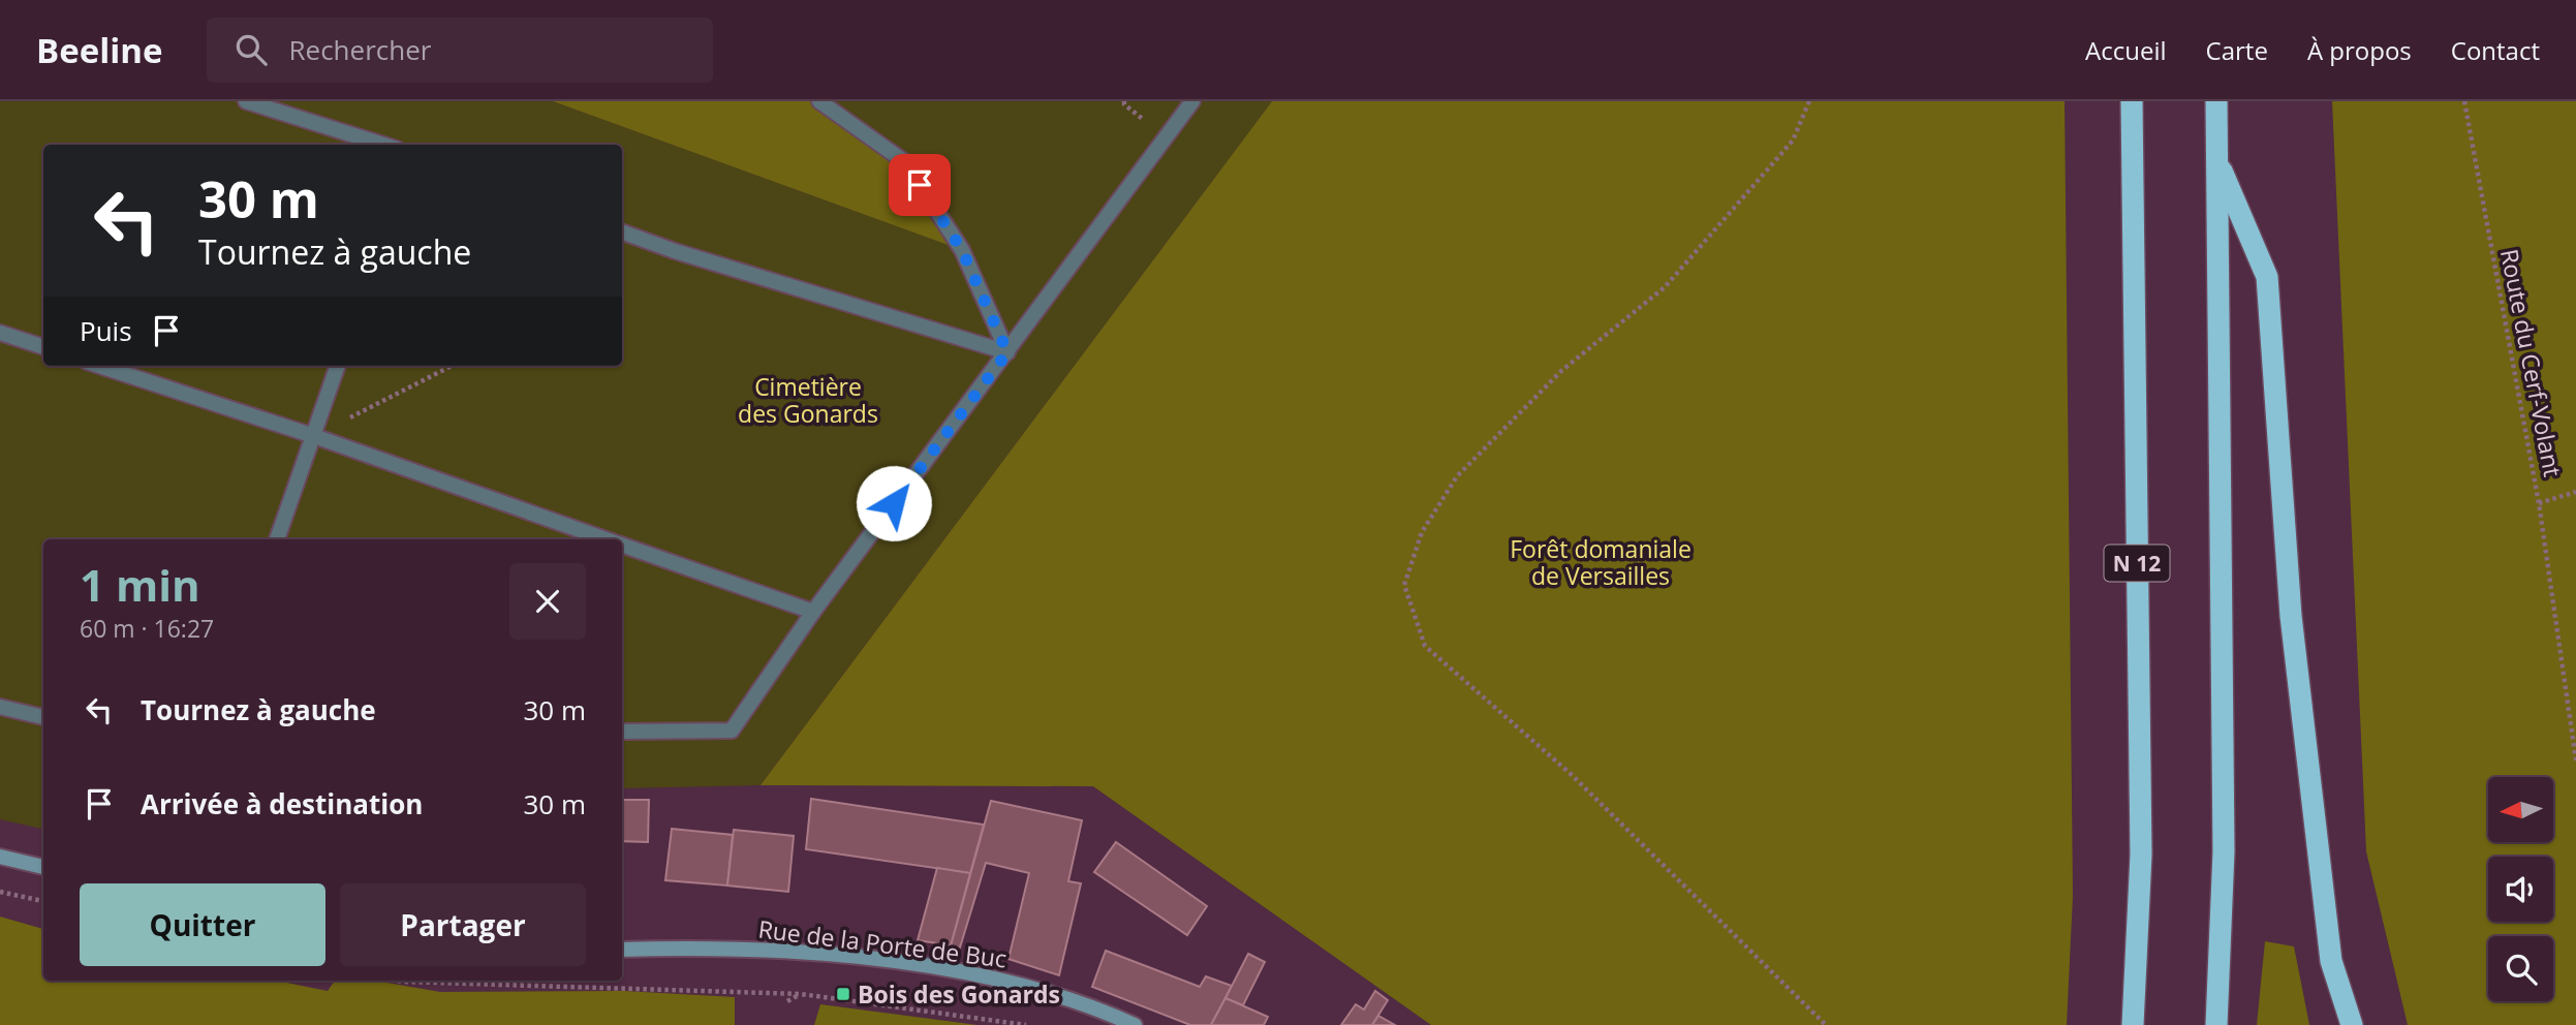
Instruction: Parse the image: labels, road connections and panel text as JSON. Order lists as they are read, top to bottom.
{
  "streets": {
    "highway": ["N 12"],
    "main road": ["Rue de la Porte de Buc"],
    "path": ["Route du Cerf-Volant"]
  },
  "parks": ["Cimetière des Gonards", "Forêt domaniale de Versailles"],
  "places": {
    "transit": ["Bois des Gonards"]
  },
  "north": "left",
  "page": {
    "header": "Beeline",
    "search": "Rechercher",
    "nav": [
      "Accueil",
      "Carte",
      "À propos",
      "Contact"
    ],
    "turn": ["30 m", "Tournez à gauche"],
    "then": "Puis",
    "heading": ["1 min", "60 m · 16:27"],
    "list": [
      {
        "name": "Tournez à gauche",
        "value": "30 m"
      },
      {
        "name": "Arrivée à destination",
        "value": "30 m"
      }
    ],
    "buttons": ["Quitter", "Partager"]
  }
}
